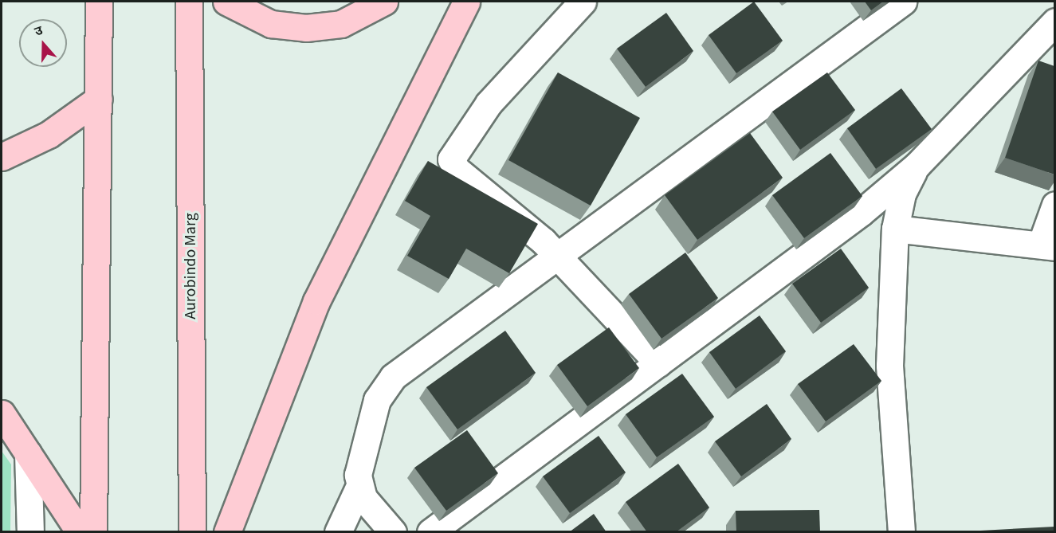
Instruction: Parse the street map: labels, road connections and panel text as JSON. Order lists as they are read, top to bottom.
{
  "streets": {
    "main road": ["Aurobindo Marg"]
  },
  "north": "top"
}
